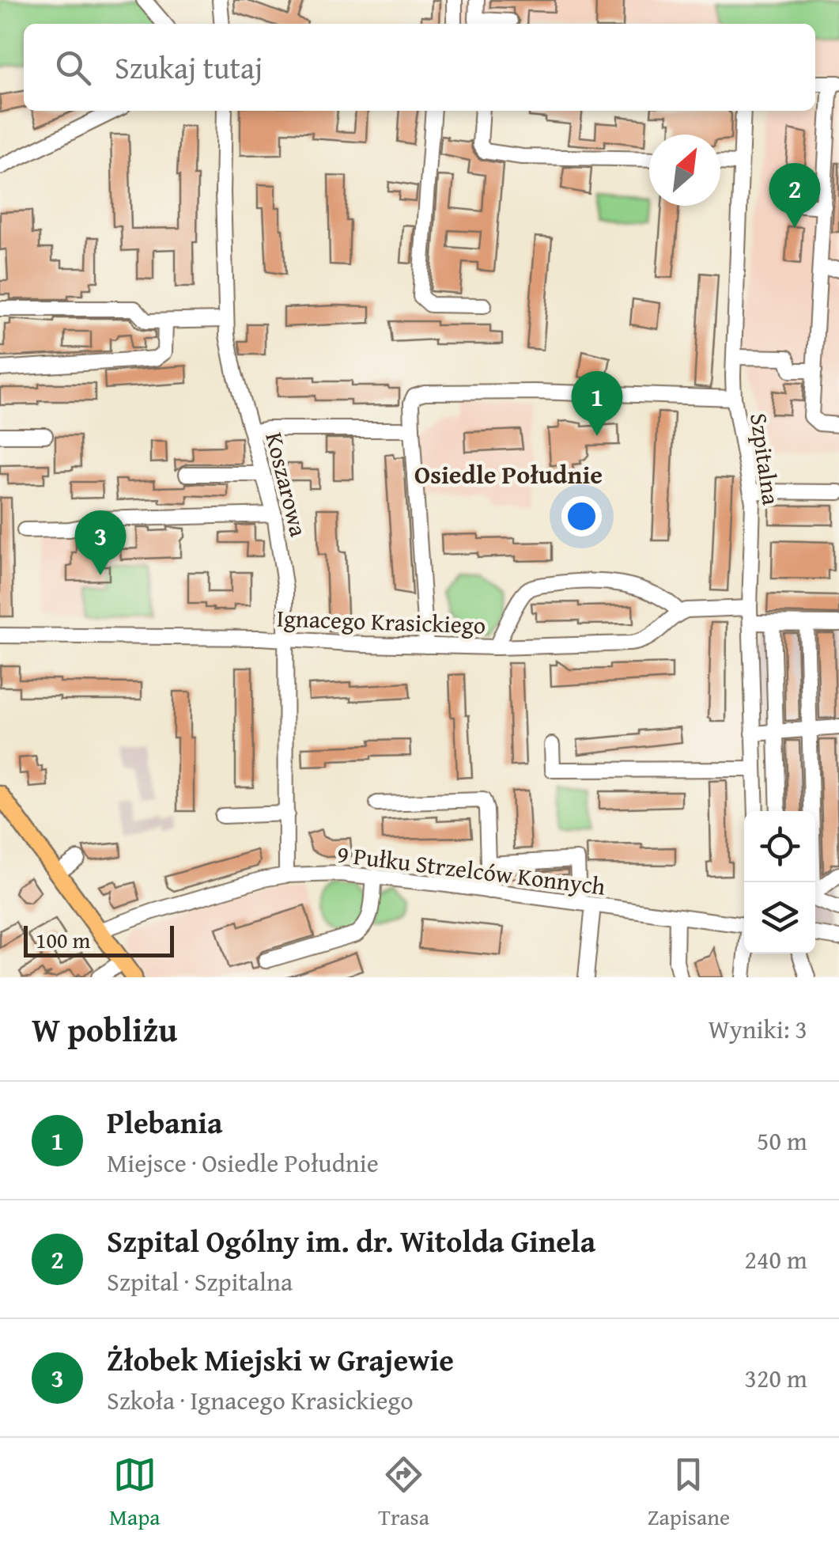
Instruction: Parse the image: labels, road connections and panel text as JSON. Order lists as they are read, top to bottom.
{
  "streets": {
    "street": [
      "Szpitalna",
      "Koszarowa",
      "Ignacego Krasickiego",
      "9 Pułku Strzelców Konnych"
    ]
  },
  "crossings": [
    ["Koszarowa", "Ignacego Krasickiego"],
    ["Koszarowa", "9 Pułku Strzelców Konnych"]
  ],
  "districts": ["Osiedle Południe"],
  "scale_bar": "100 m",
  "north": "top right",
  "page": {
    "search": "Szukaj tutaj",
    "pins": ["2", "1", "3"],
    "scale": "100 m",
    "heading": ["W pobliżu", "Wyniki: 3"],
    "list": [
      {
        "mark": "1",
        "name": "Plebania",
        "note": "Miejsce · Osiedle Południe",
        "value": "50 m"
      },
      {
        "mark": "2",
        "name": "Szpital Ogólny im. dr. Witolda Ginela",
        "note": "Szpital · Szpitalna",
        "value": "240 m"
      },
      {
        "mark": "3",
        "name": "Żłobek Miejski w Grajewie",
        "note": "Szkoła · Ignacego Krasickiego",
        "value": "320 m"
      }
    ],
    "nav": ["Mapa", "Trasa", "Zapisane"]
  }
}
